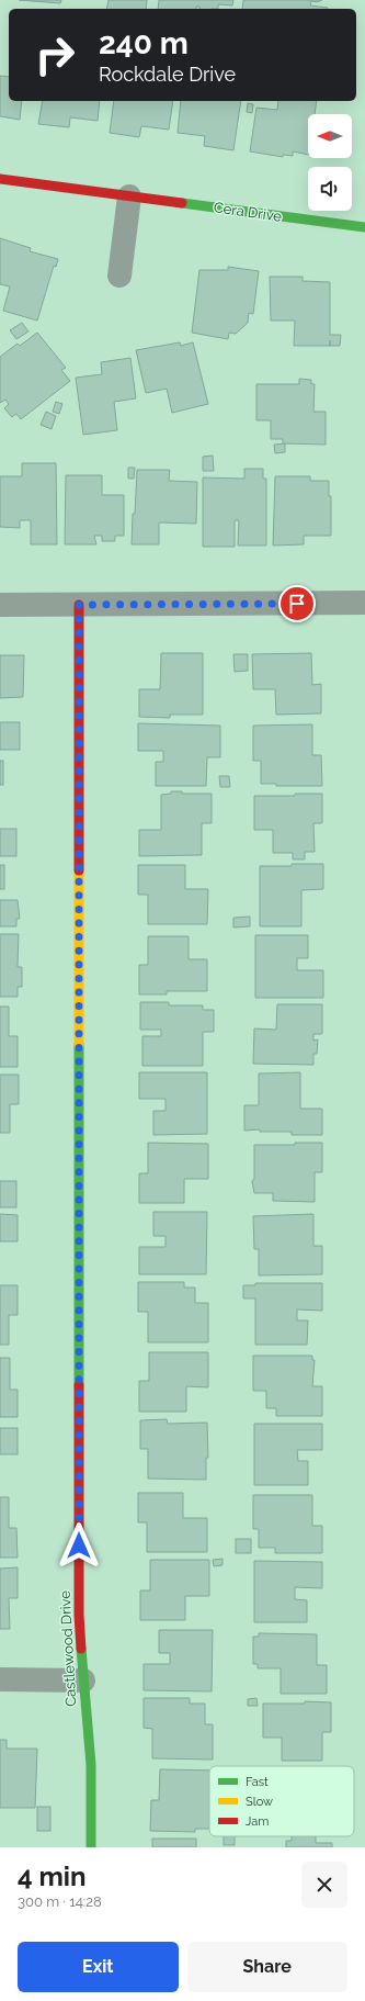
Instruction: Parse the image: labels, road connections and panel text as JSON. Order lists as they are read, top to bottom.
{
  "streets": {
    "street": ["Cera Drive", "Castlewood Drive"]
  },
  "legend": ["Fast", "Slow", "Jam"],
  "north": "left",
  "page": {
    "turn": ["240 m", "Rockdale Drive"],
    "heading": ["4 min", "300 m · 14:28"],
    "buttons": ["Exit", "Share"]
  }
}
